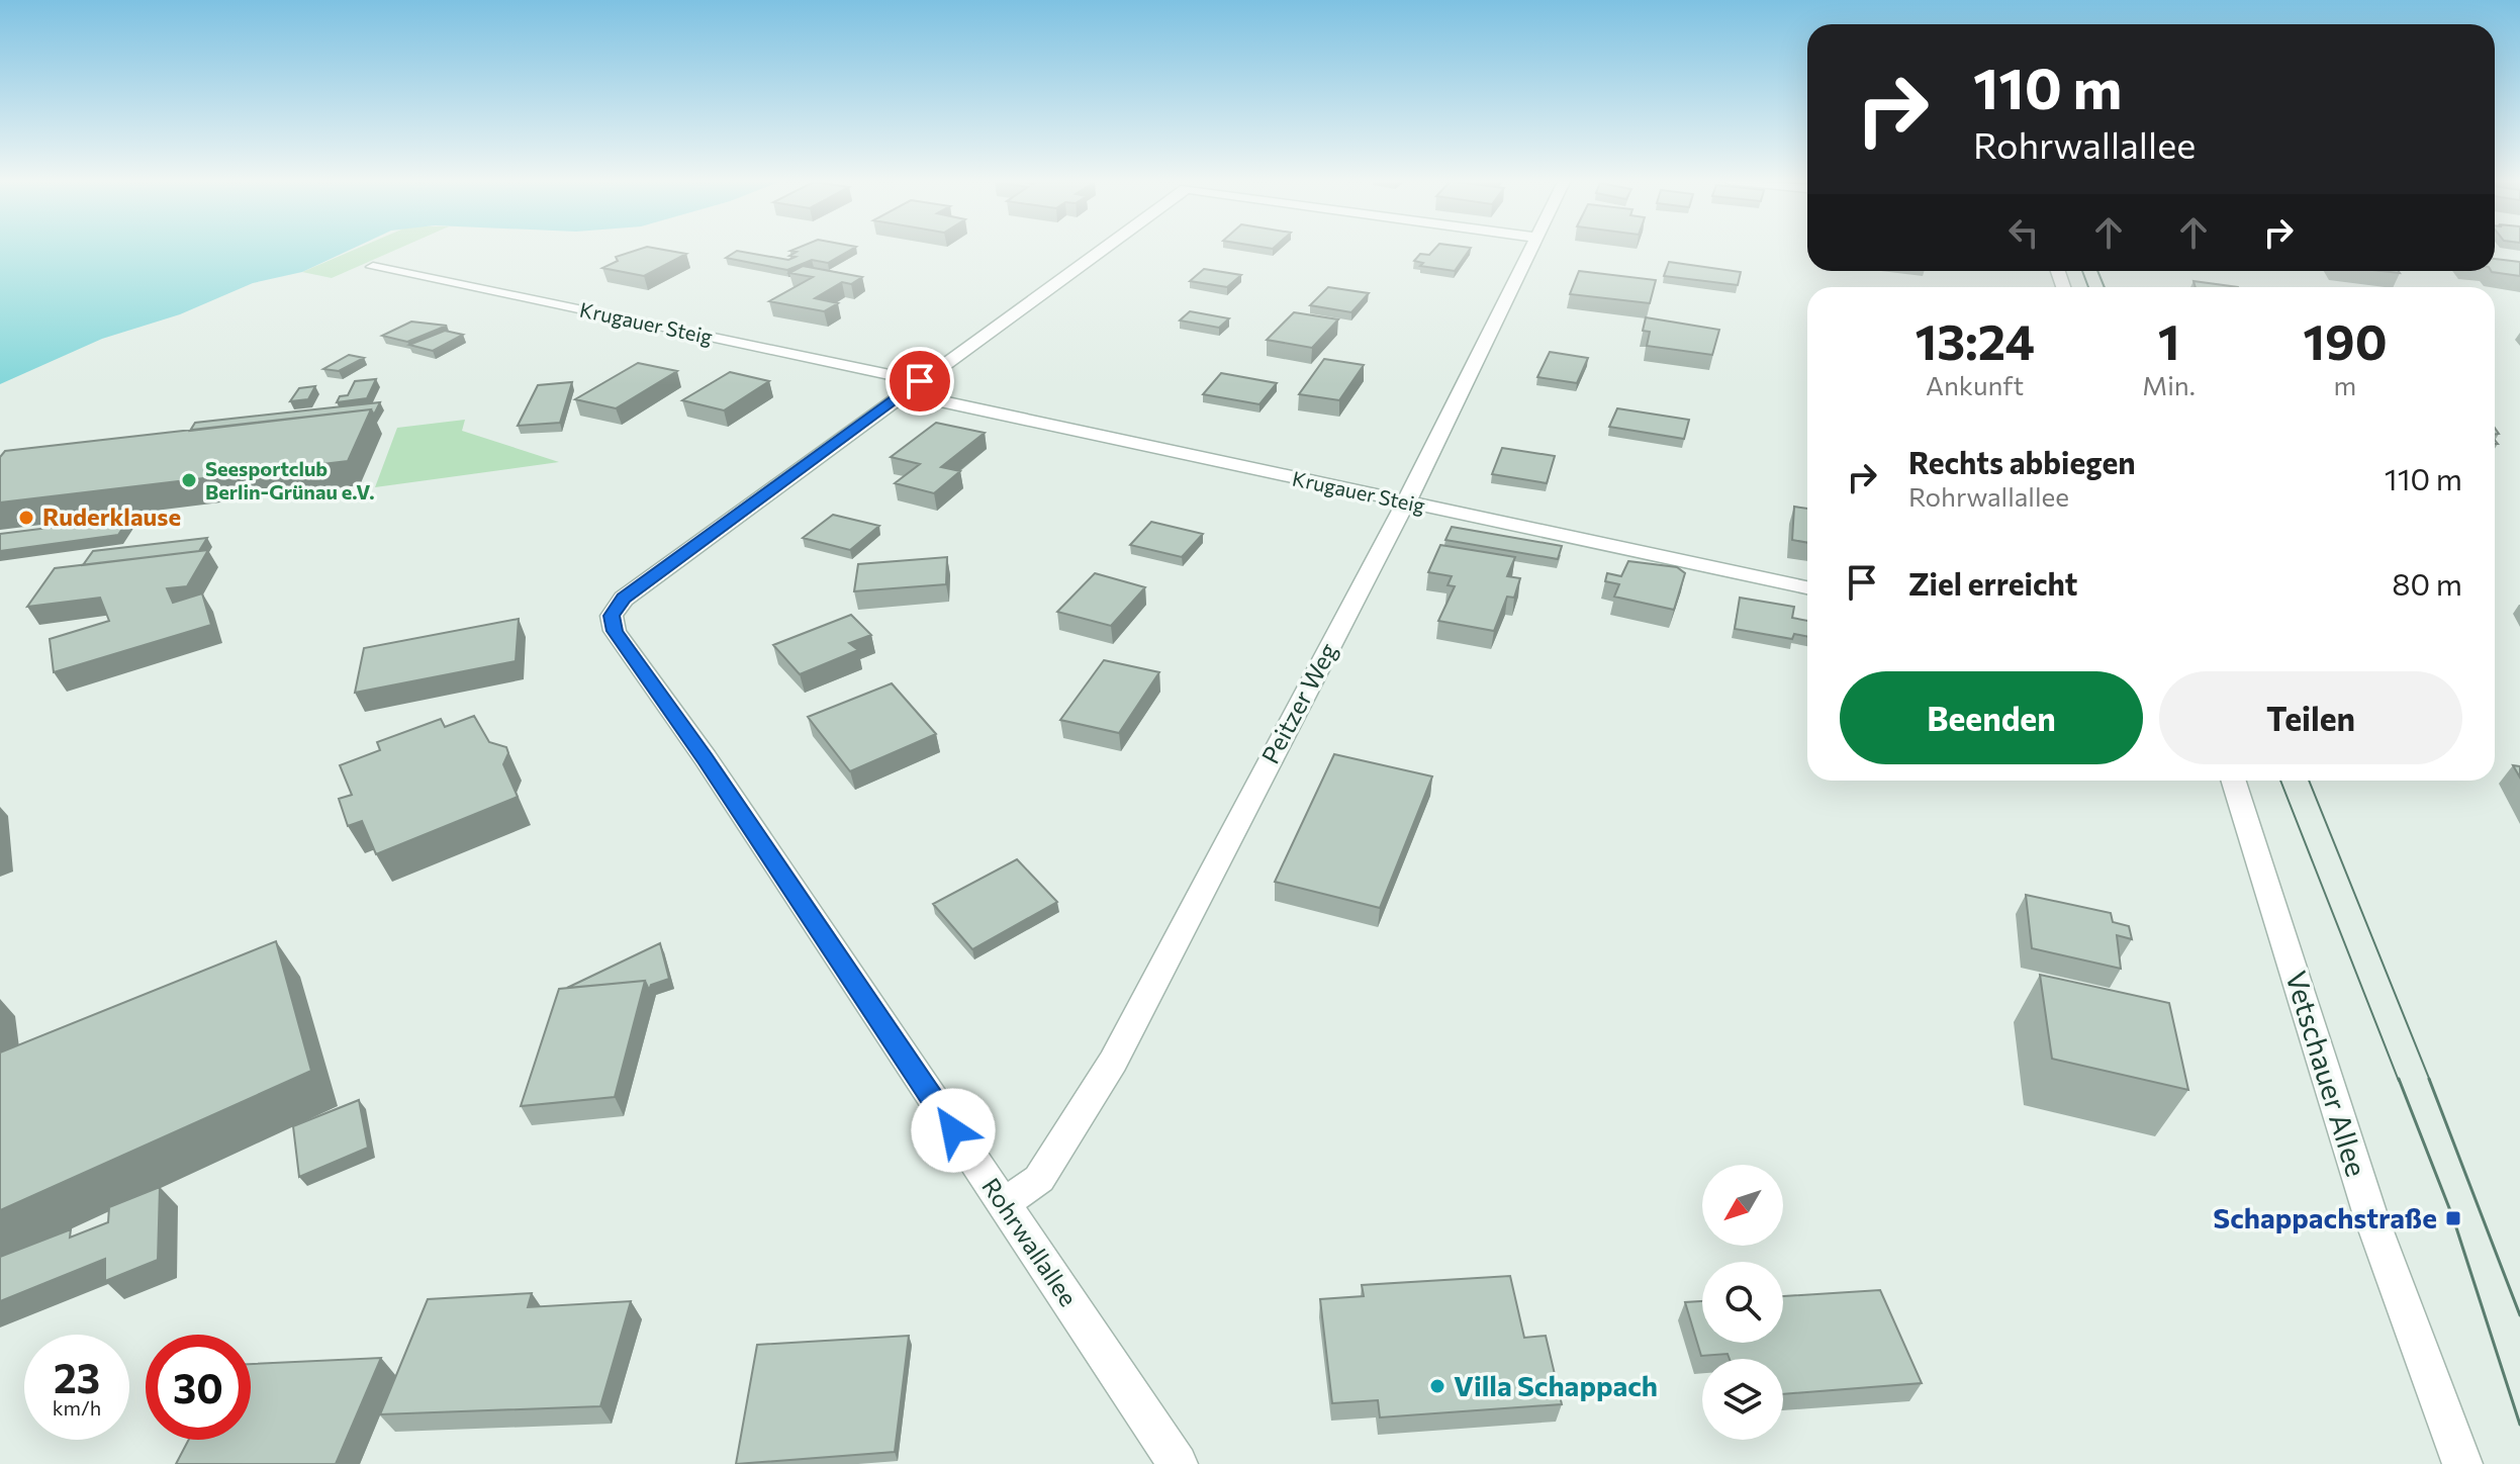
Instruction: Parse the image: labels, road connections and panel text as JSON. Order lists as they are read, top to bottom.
{
  "streets": {
    "street": [
      "Krugauer Steig",
      "Peitzer Weg",
      "Vetschauer Allee",
      "Rohrwallallee"
    ]
  },
  "crossings": [
    ["Krugauer Steig", "Peitzer Weg"],
    ["Krugauer Steig", "Rohrwallallee"],
    ["Peitzer Weg", "Rohrwallallee"]
  ],
  "places": {
    "other": ["Seesportclub Berlin-Grünau e.V.", "Ruderklause", "Villa Schappach"],
    "transit": ["Schappachstraße"]
  },
  "north": "bottom left",
  "page": {
    "turn": ["110 m", "Rohrwallallee"],
    "eta": [
      "13:24",
      "Ankunft",
      "1",
      "Min.",
      "190",
      "m"
    ],
    "list": [
      {
        "name": "Rechts abbiegen",
        "note": "Rohrwallallee",
        "value": "110 m"
      },
      {
        "name": "Ziel erreicht",
        "value": "80 m"
      }
    ],
    "buttons": ["Beenden", "Teilen"],
    "speed": "23 km/h",
    "limit": "30"
  }
}
